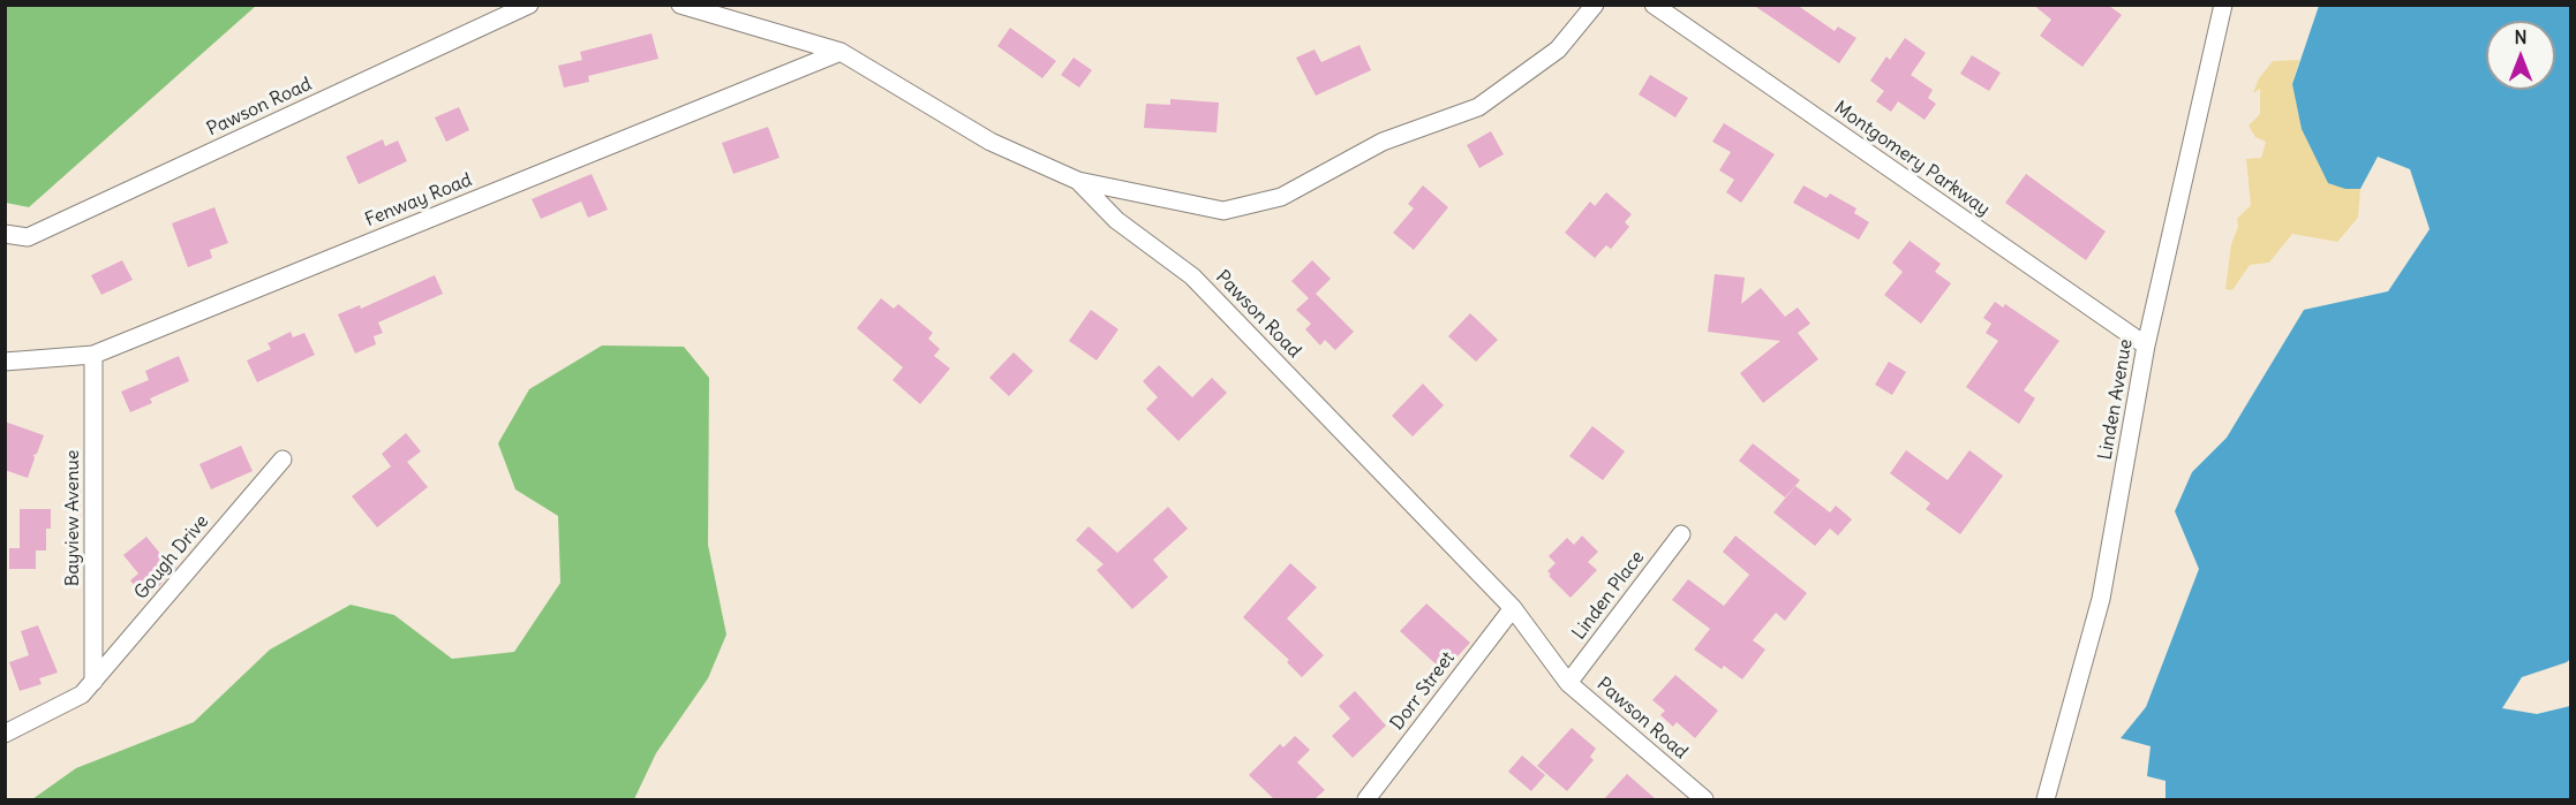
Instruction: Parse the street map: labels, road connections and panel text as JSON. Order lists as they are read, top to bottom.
{
  "streets": {
    "street": [
      "Pawson Road",
      "Montgomery Parkway",
      "Fenway Road",
      "Linden Avenue",
      "Bayview Avenue",
      "Gough Drive",
      "Linden Place",
      "Dorr Street"
    ]
  },
  "crossings": [
    ["Pawson Road", "Fenway Road"],
    ["Pawson Road", "Linden Place"],
    ["Pawson Road", "Dorr Street"],
    ["Montgomery Parkway", "Linden Avenue"],
    ["Fenway Road", "Bayview Avenue"],
    ["Bayview Avenue", "Gough Drive"]
  ],
  "north": "top"
}
